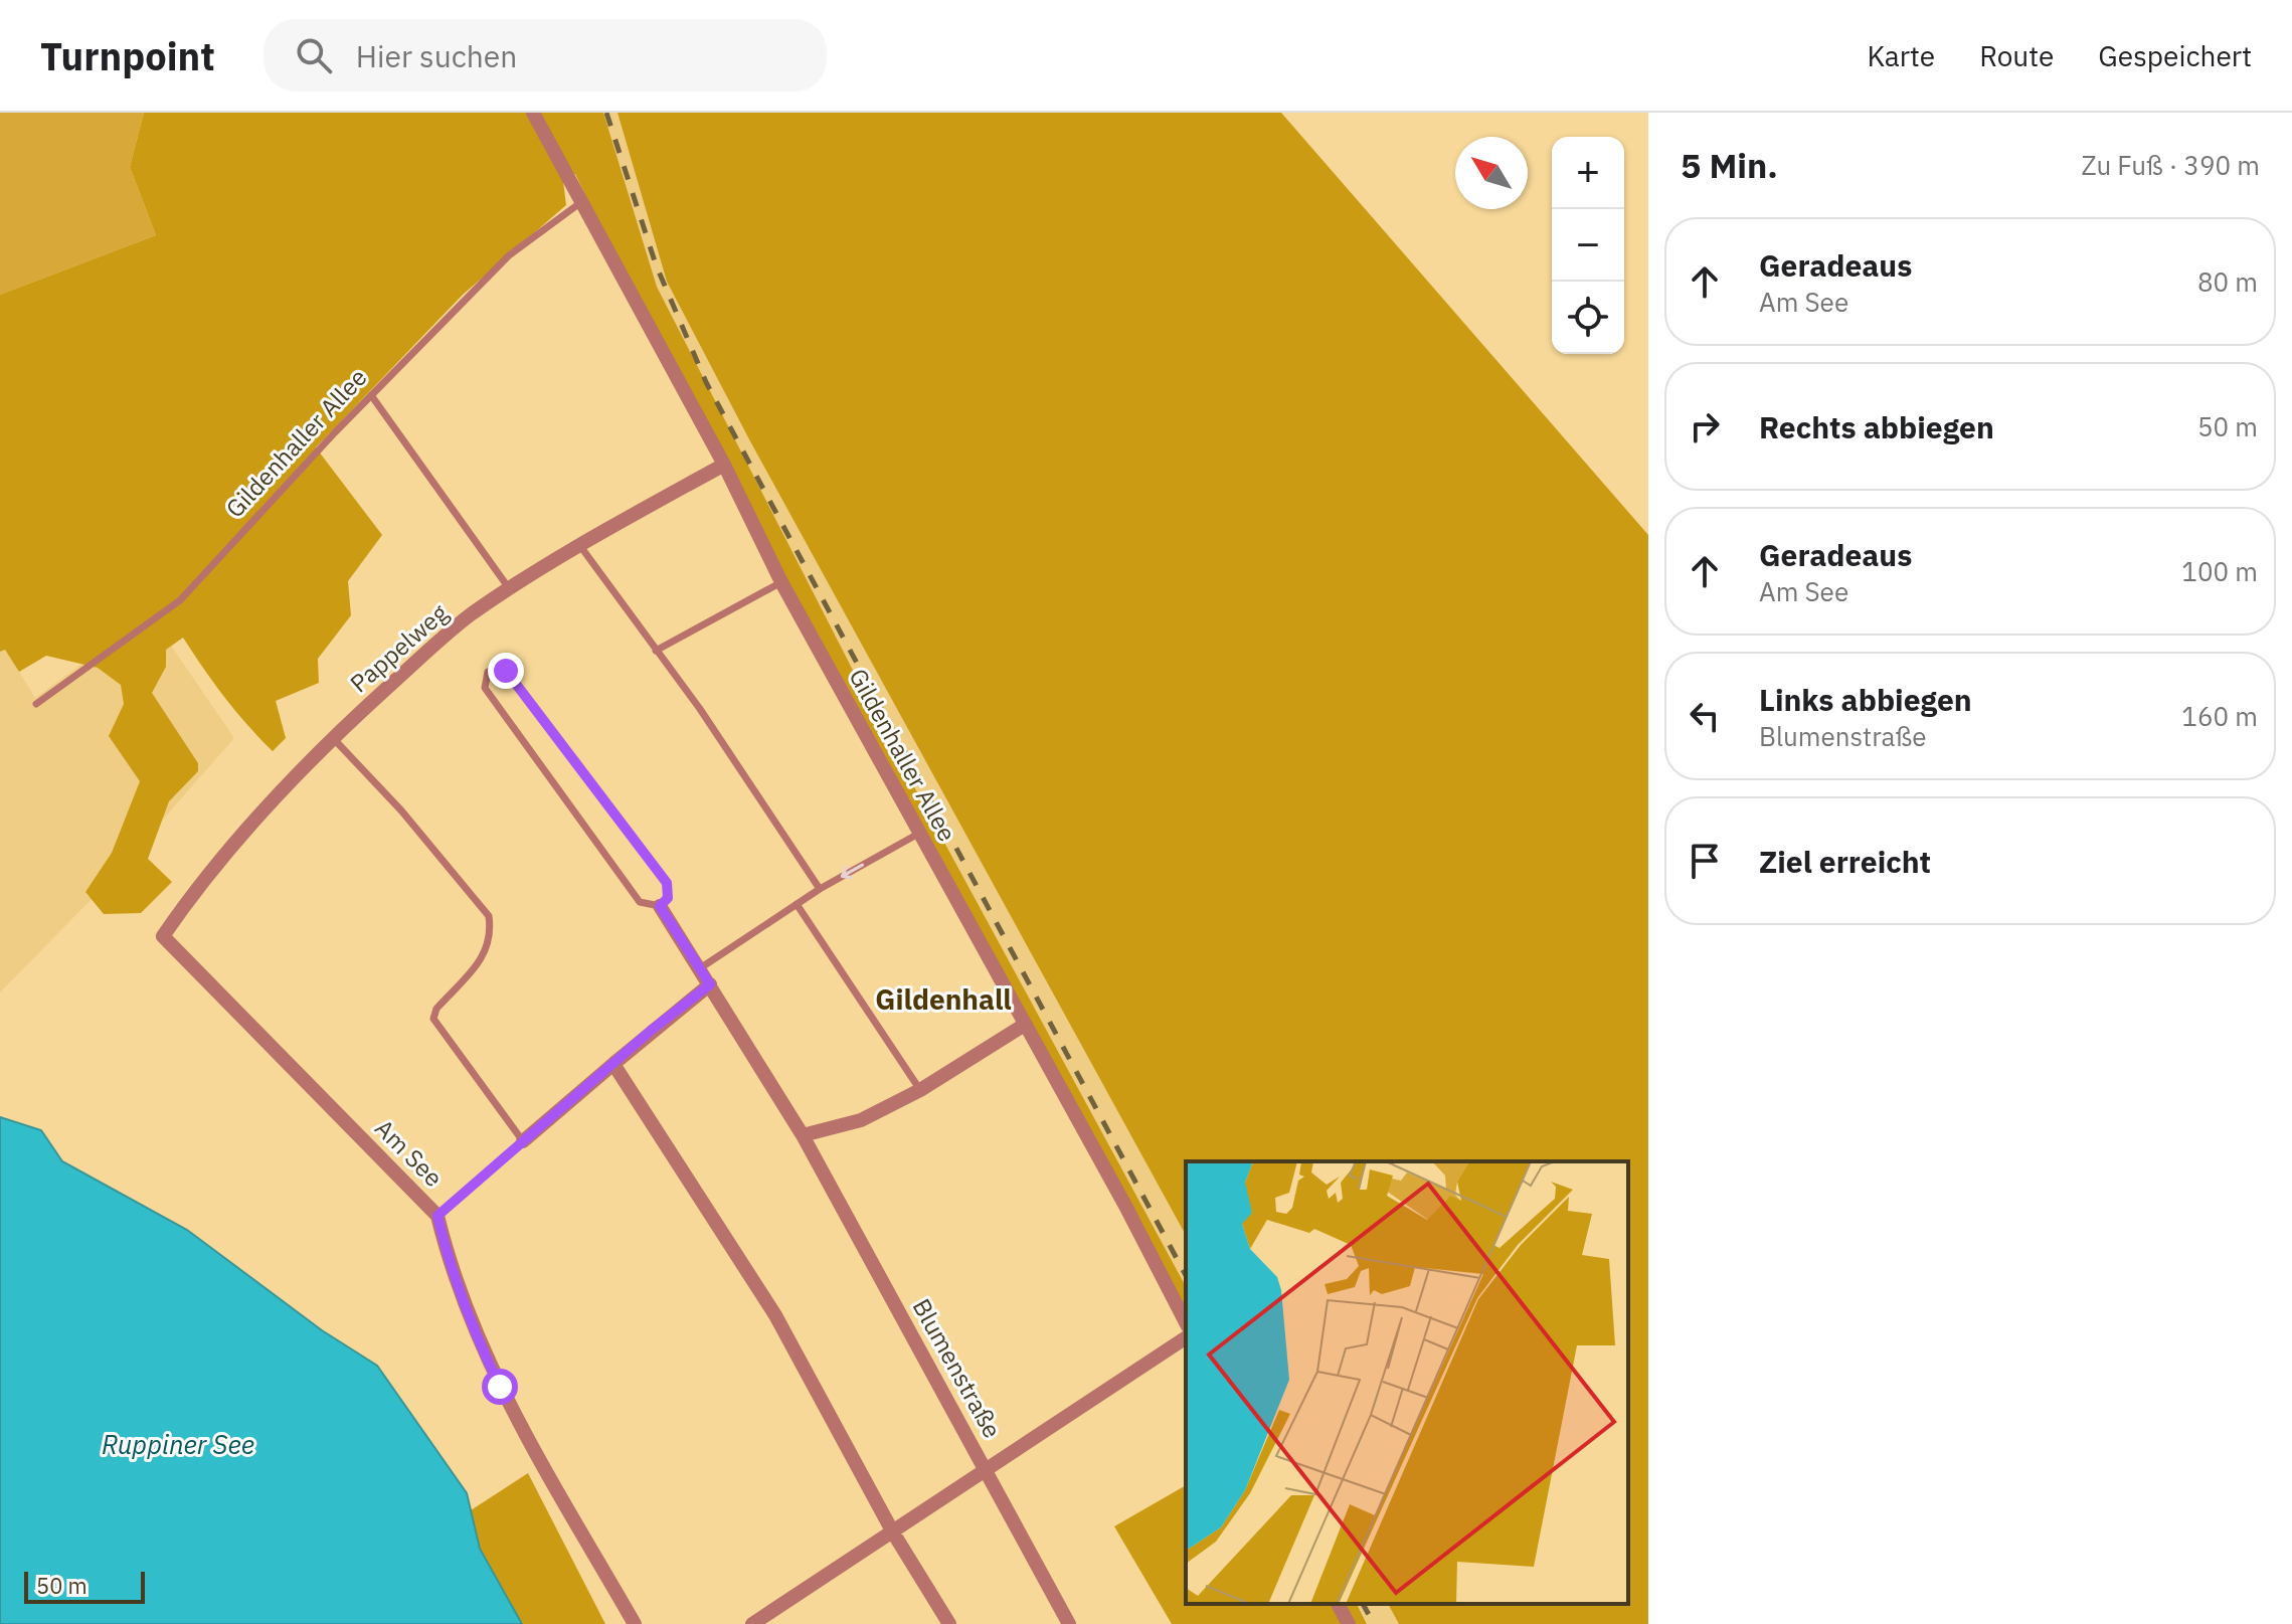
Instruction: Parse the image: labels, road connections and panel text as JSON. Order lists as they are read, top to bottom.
{
  "streets": {
    "street": [
      "Gildenhaller Allee",
      "Pappelweg",
      "Am See",
      "Blumenstraße"
    ]
  },
  "crossings": [
    ["Gildenhaller Allee", "Pappelweg"],
    ["Pappelweg", "Am See"]
  ],
  "districts": ["Gildenhall"],
  "water": ["Ruppiner See"],
  "scale_bar": "50 m",
  "north": "top left",
  "page": {
    "header": "Turnpoint",
    "search": "Hier suchen",
    "nav": ["Karte", "Route", "Gespeichert"],
    "heading": ["5 Min.", "Zu Fuß · 390 m"],
    "map_buttons": ["+", "−"],
    "list": [
      ["Geradeaus", "Am See", "80 m"],
      ["Rechts abbiegen", "50 m"],
      ["Geradeaus", "Am See", "100 m"],
      ["Links abbiegen", "Blumenstraße", "160 m"],
      "Ziel erreicht"
    ],
    "scale": "50 m"
  }
}
